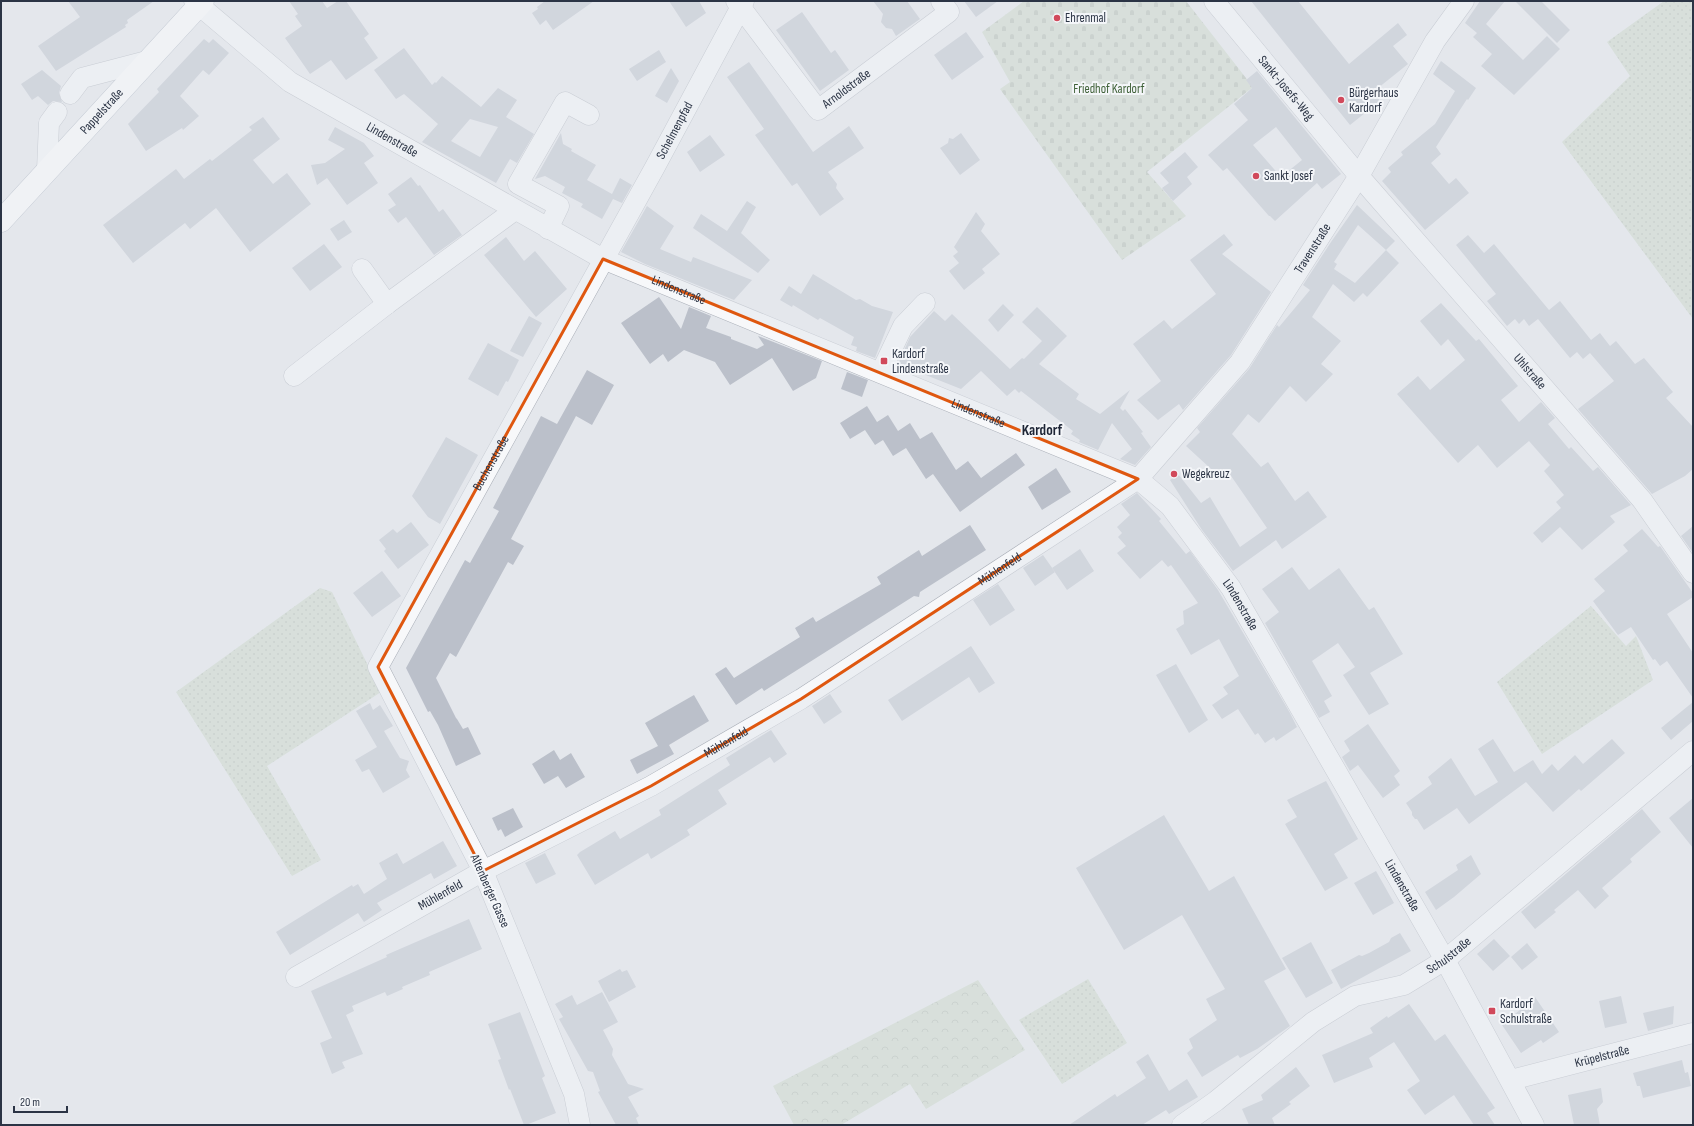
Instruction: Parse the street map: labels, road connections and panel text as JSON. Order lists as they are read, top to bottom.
{
  "streets": {
    "main road": ["Pappelstraße"],
    "street": [
      "Arnoldstraße",
      "Sankt-Josefs-Weg",
      "Schelmenpfad",
      "Lindenstraße",
      "Travenstraße",
      "Uhlstraße",
      "Buchenstraße",
      "Mühlenfeld",
      "Altenberger Gasse",
      "Schulstraße",
      "Krüpelstraße"
    ]
  },
  "crossings": [
    ["Arnoldstraße", "Schelmenpfad"],
    ["Sankt-Josefs-Weg", "Travenstraße"],
    ["Sankt-Josefs-Weg", "Uhlstraße"],
    ["Pappelstraße", "Lindenstraße"],
    ["Schelmenpfad", "Lindenstraße"],
    ["Schelmenpfad", "Buchenstraße"],
    ["Lindenstraße", "Travenstraße"],
    ["Lindenstraße", "Buchenstraße"],
    ["Lindenstraße", "Mühlenfeld"],
    ["Lindenstraße", "Schulstraße"],
    ["Lindenstraße", "Krüpelstraße"],
    ["Travenstraße", "Uhlstraße"],
    ["Travenstraße", "Mühlenfeld"],
    ["Buchenstraße", "Altenberger Gasse"],
    ["Mühlenfeld", "Altenberger Gasse"]
  ],
  "districts": ["Kardorf"],
  "parks": ["Friedhof Kardorf"],
  "places": {
    "other": [
      "Ehrenmal",
      "Bürgerhaus Kardorf",
      "Sankt Josef",
      "Wegekreuz"
    ],
    "transit": ["Kardorf Lindenstraße", "Kardorf Schulstraße"]
  },
  "scale_bar": "20 m"
}
